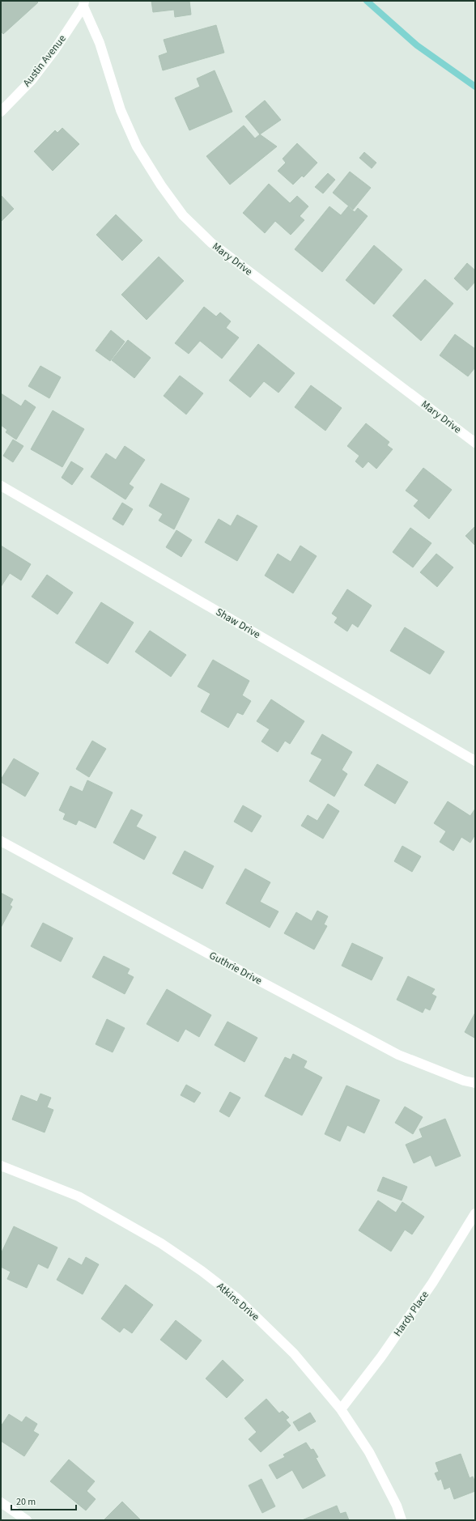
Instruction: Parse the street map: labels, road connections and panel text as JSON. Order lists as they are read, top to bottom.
{
  "streets": {
    "street": [
      "Austin Avenue",
      "Mary Drive",
      "Shaw Drive",
      "Guthrie Drive",
      "Atkins Drive",
      "Hardy Place"
    ]
  },
  "crossings": [
    ["Austin Avenue", "Mary Drive"],
    ["Atkins Drive", "Hardy Place"]
  ],
  "scale_bar": "20 m"
}
